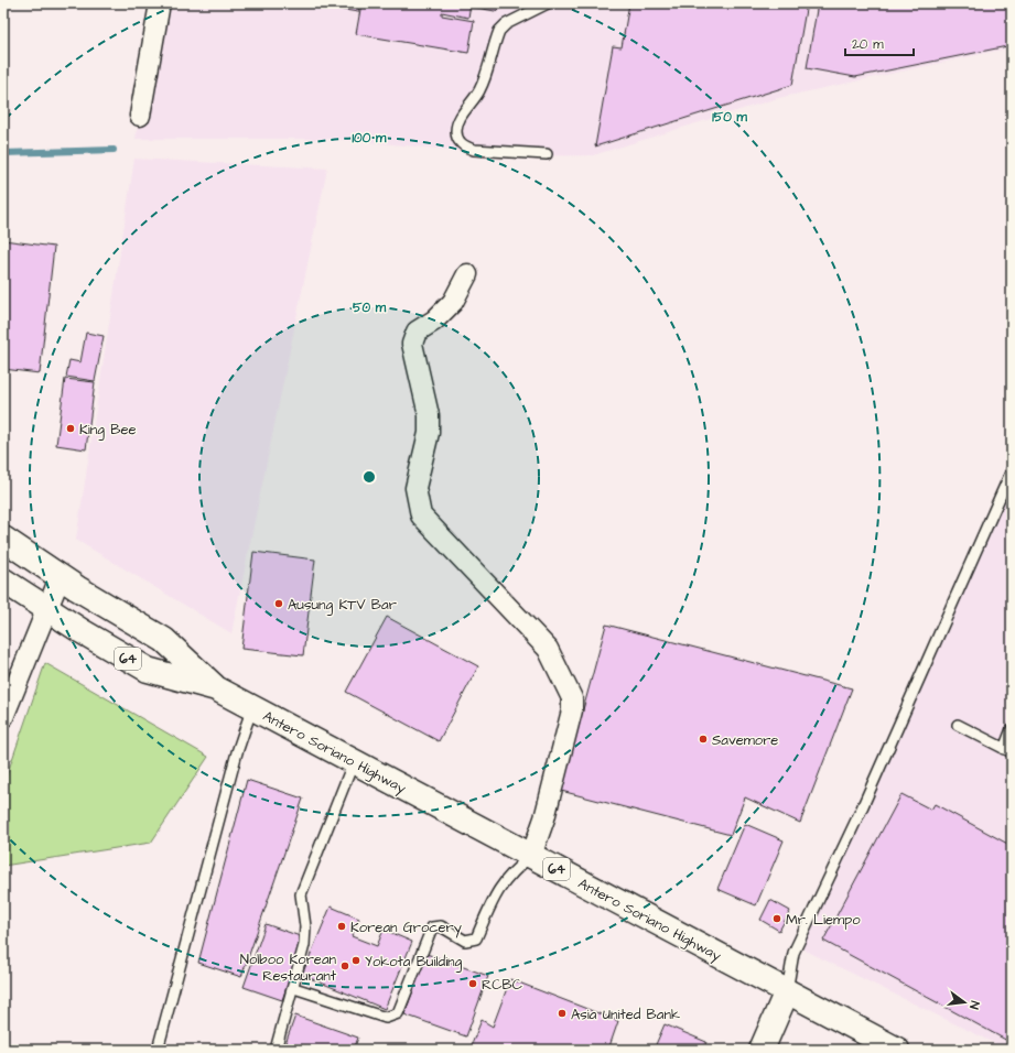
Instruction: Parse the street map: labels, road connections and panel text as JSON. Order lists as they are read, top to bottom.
{
  "streets": {
    "main road": ["64", "Antero Soriano Highway"]
  },
  "places": [
    "King Bee",
    "Ausung KTV Bar",
    "Savemore",
    "Mr. Liempo",
    "Korean Grocery",
    "Yokota Building",
    "Nolboo Korean Restaurant",
    "RCBC",
    "Asia United Bank"
  ],
  "scale_bar": "20 m",
  "north": "right",
  "rings": ["150 m", "100 m", "50 m"]
}
